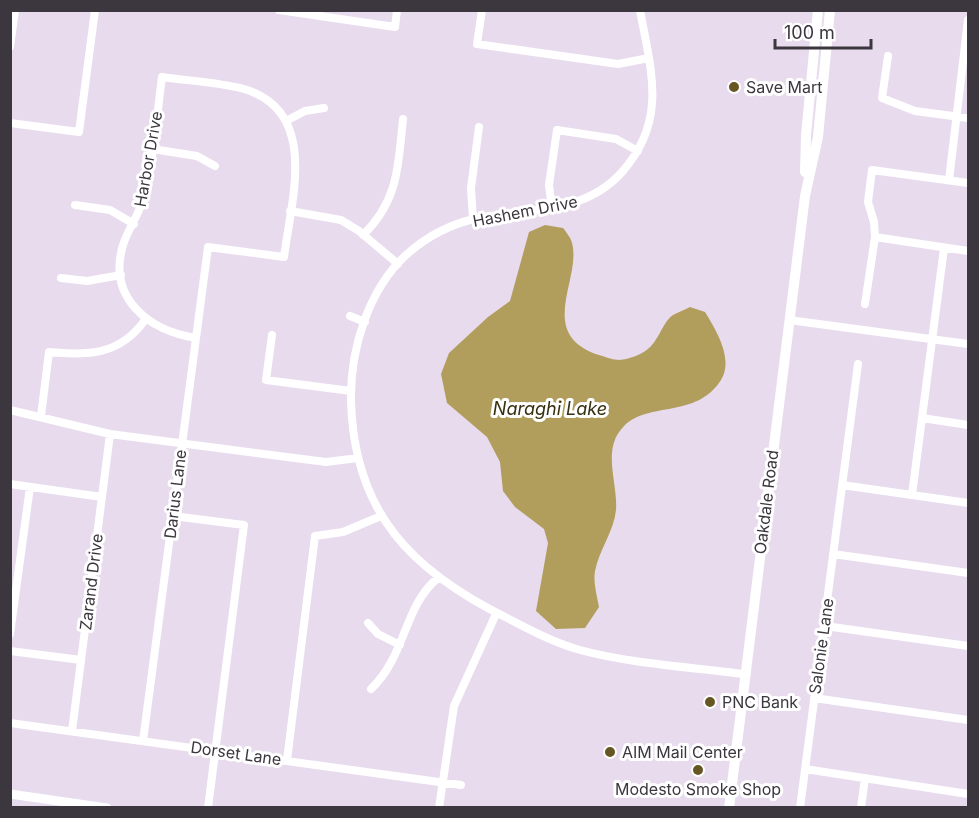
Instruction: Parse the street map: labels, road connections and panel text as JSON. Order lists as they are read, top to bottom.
{
  "streets": {
    "main road": ["Oakdale Road"],
    "street": [
      "Harbor Drive",
      "Hashem Drive",
      "Darius Lane",
      "Zarand Drive",
      "Salonie Lane",
      "Dorset Lane"
    ]
  },
  "crossings": [
    ["Hashem Drive", "Oakdale Road"],
    ["Darius Lane", "Dorset Lane"],
    ["Zarand Drive", "Dorset Lane"]
  ],
  "water": ["Naraghi Lake"],
  "places": [
    "Save Mart",
    "PNC Bank",
    "AIM Mail Center",
    "Modesto Smoke Shop"
  ],
  "scale_bar": "100 m"
}
